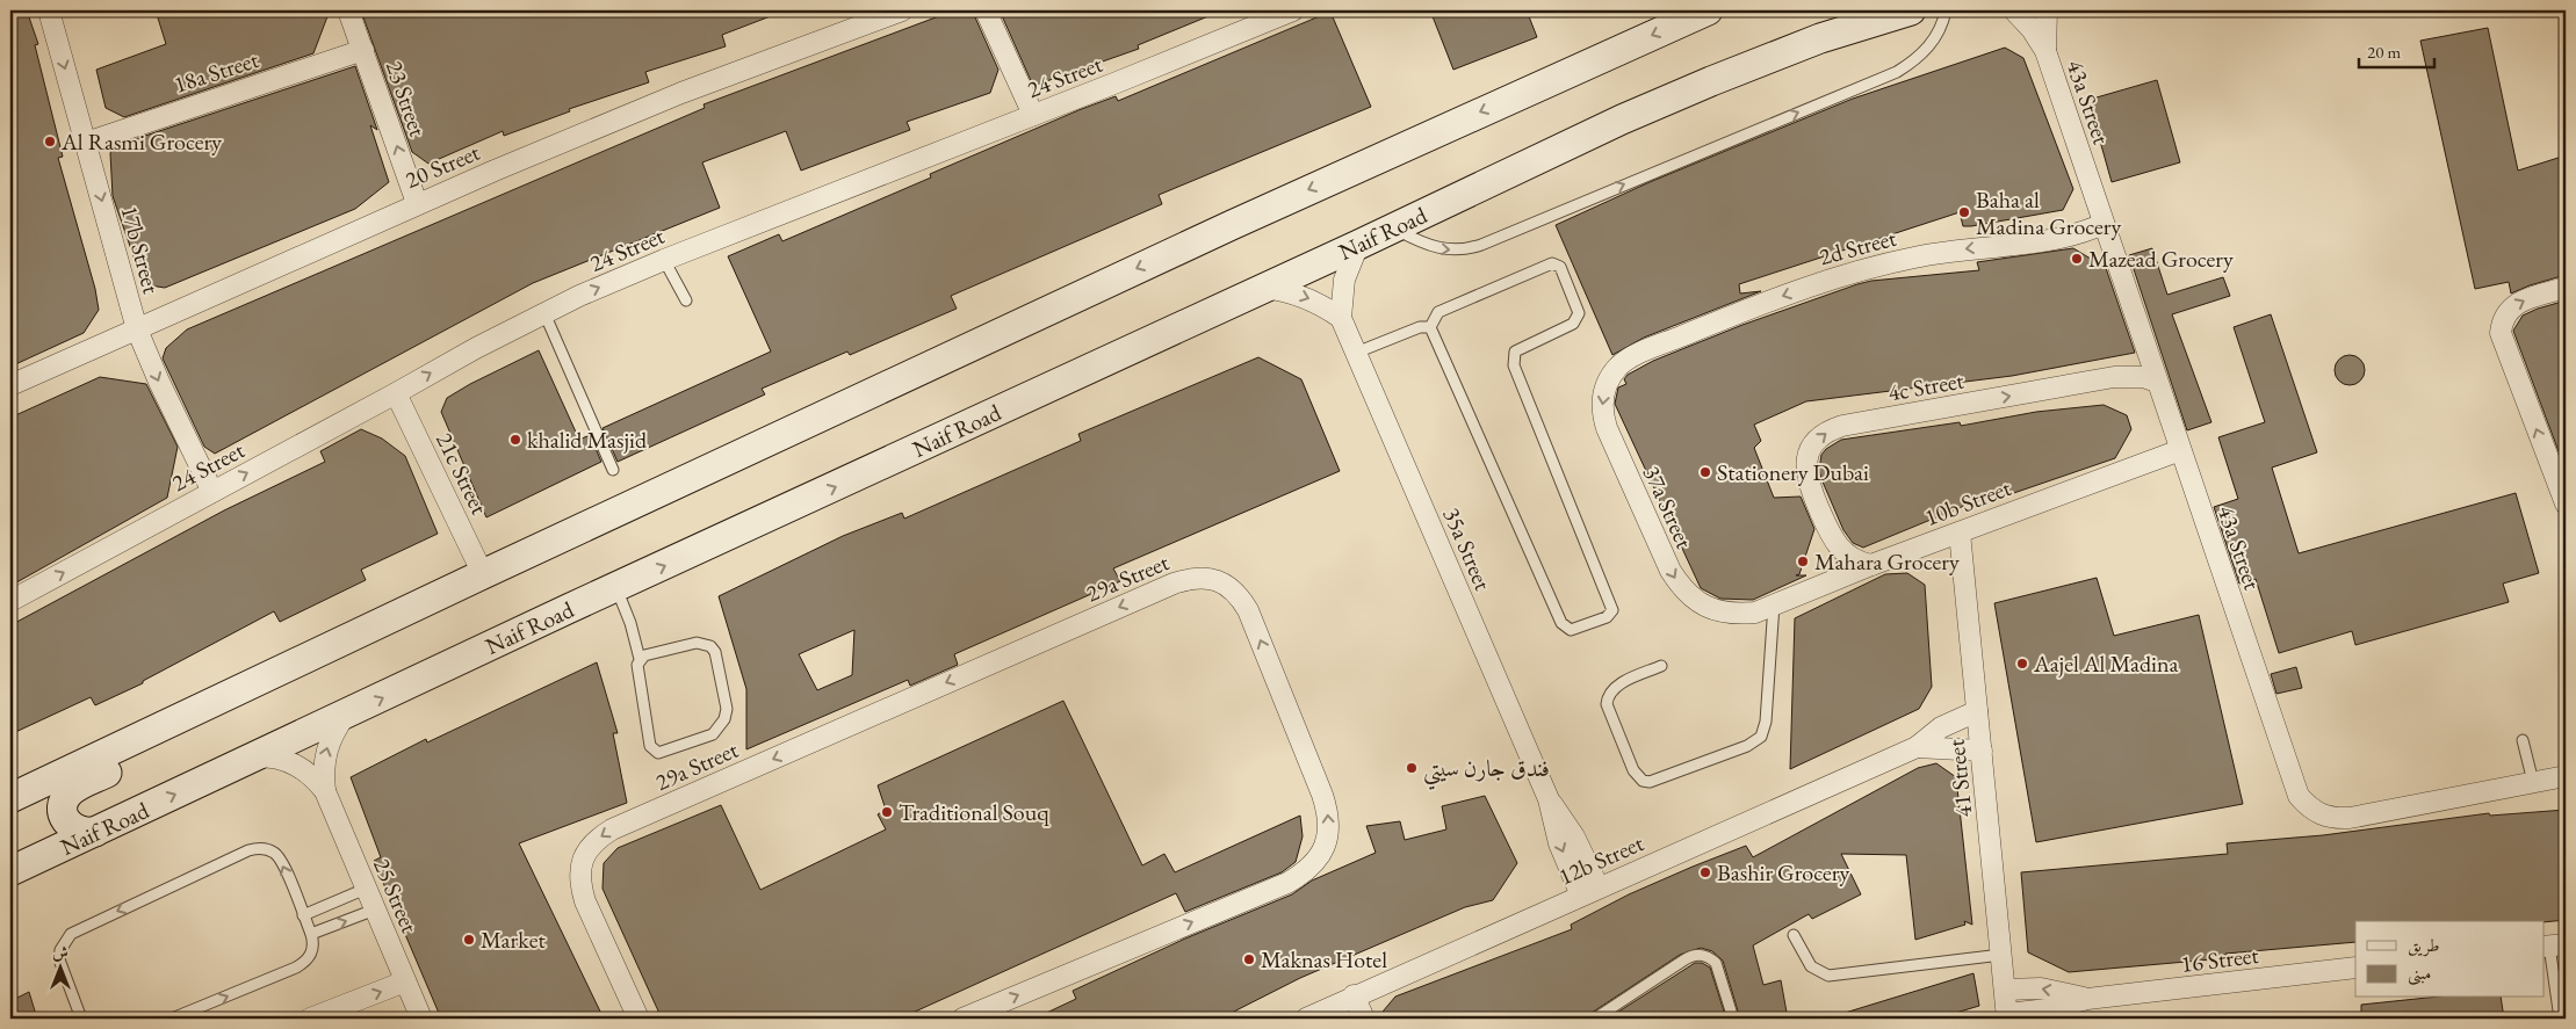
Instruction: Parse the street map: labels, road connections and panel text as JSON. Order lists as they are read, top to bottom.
{
  "streets": {
    "main road": ["Naif Road"],
    "street": [
      "18a Street",
      "24 Street",
      "23 Street",
      "43a Street",
      "20 Street",
      "2d Street",
      "17b Street",
      "4c Street",
      "21c Street",
      "10b Street",
      "37a Street",
      "35a Street",
      "29a Street",
      "41 Street",
      "12b Street",
      "25 Street",
      "16 Street"
    ]
  },
  "crossings": [
    ["18a Street", "23 Street"],
    ["18a Street", "17b Street"],
    ["24 Street", "17b Street"],
    ["24 Street", "21c Street"],
    ["23 Street", "20 Street"],
    ["43a Street", "2d Street"],
    ["43a Street", "4c Street"],
    ["43a Street", "10b Street"],
    ["20 Street", "17b Street"],
    ["Naif Road", "35a Street"],
    ["Naif Road", "25 Street"],
    ["2d Street", "37a Street"],
    ["4c Street", "10b Street"],
    ["10b Street", "37a Street"],
    ["10b Street", "41 Street"],
    ["35a Street", "12b Street"],
    ["41 Street", "12b Street"],
    ["41 Street", "16 Street"]
  ],
  "one_way": [
    "24 Street",
    "23 Street",
    "2d Street",
    "17b Street"
  ],
  "places": [
    "Al Rasmi Grocery",
    "Baha al Madina Grocery",
    "Mazead Grocery",
    "khalid Masjid",
    "Stationery Dubai",
    "Mahara Grocery",
    "Aajel Al Madina",
    "فندق جارن سيتي",
    "Traditional Souq",
    "Bashir Grocery",
    "Market",
    "Maknas Hotel"
  ],
  "legend": ["طريق", "مبنى"],
  "scale_bar": "20 m",
  "north": "top"
}
